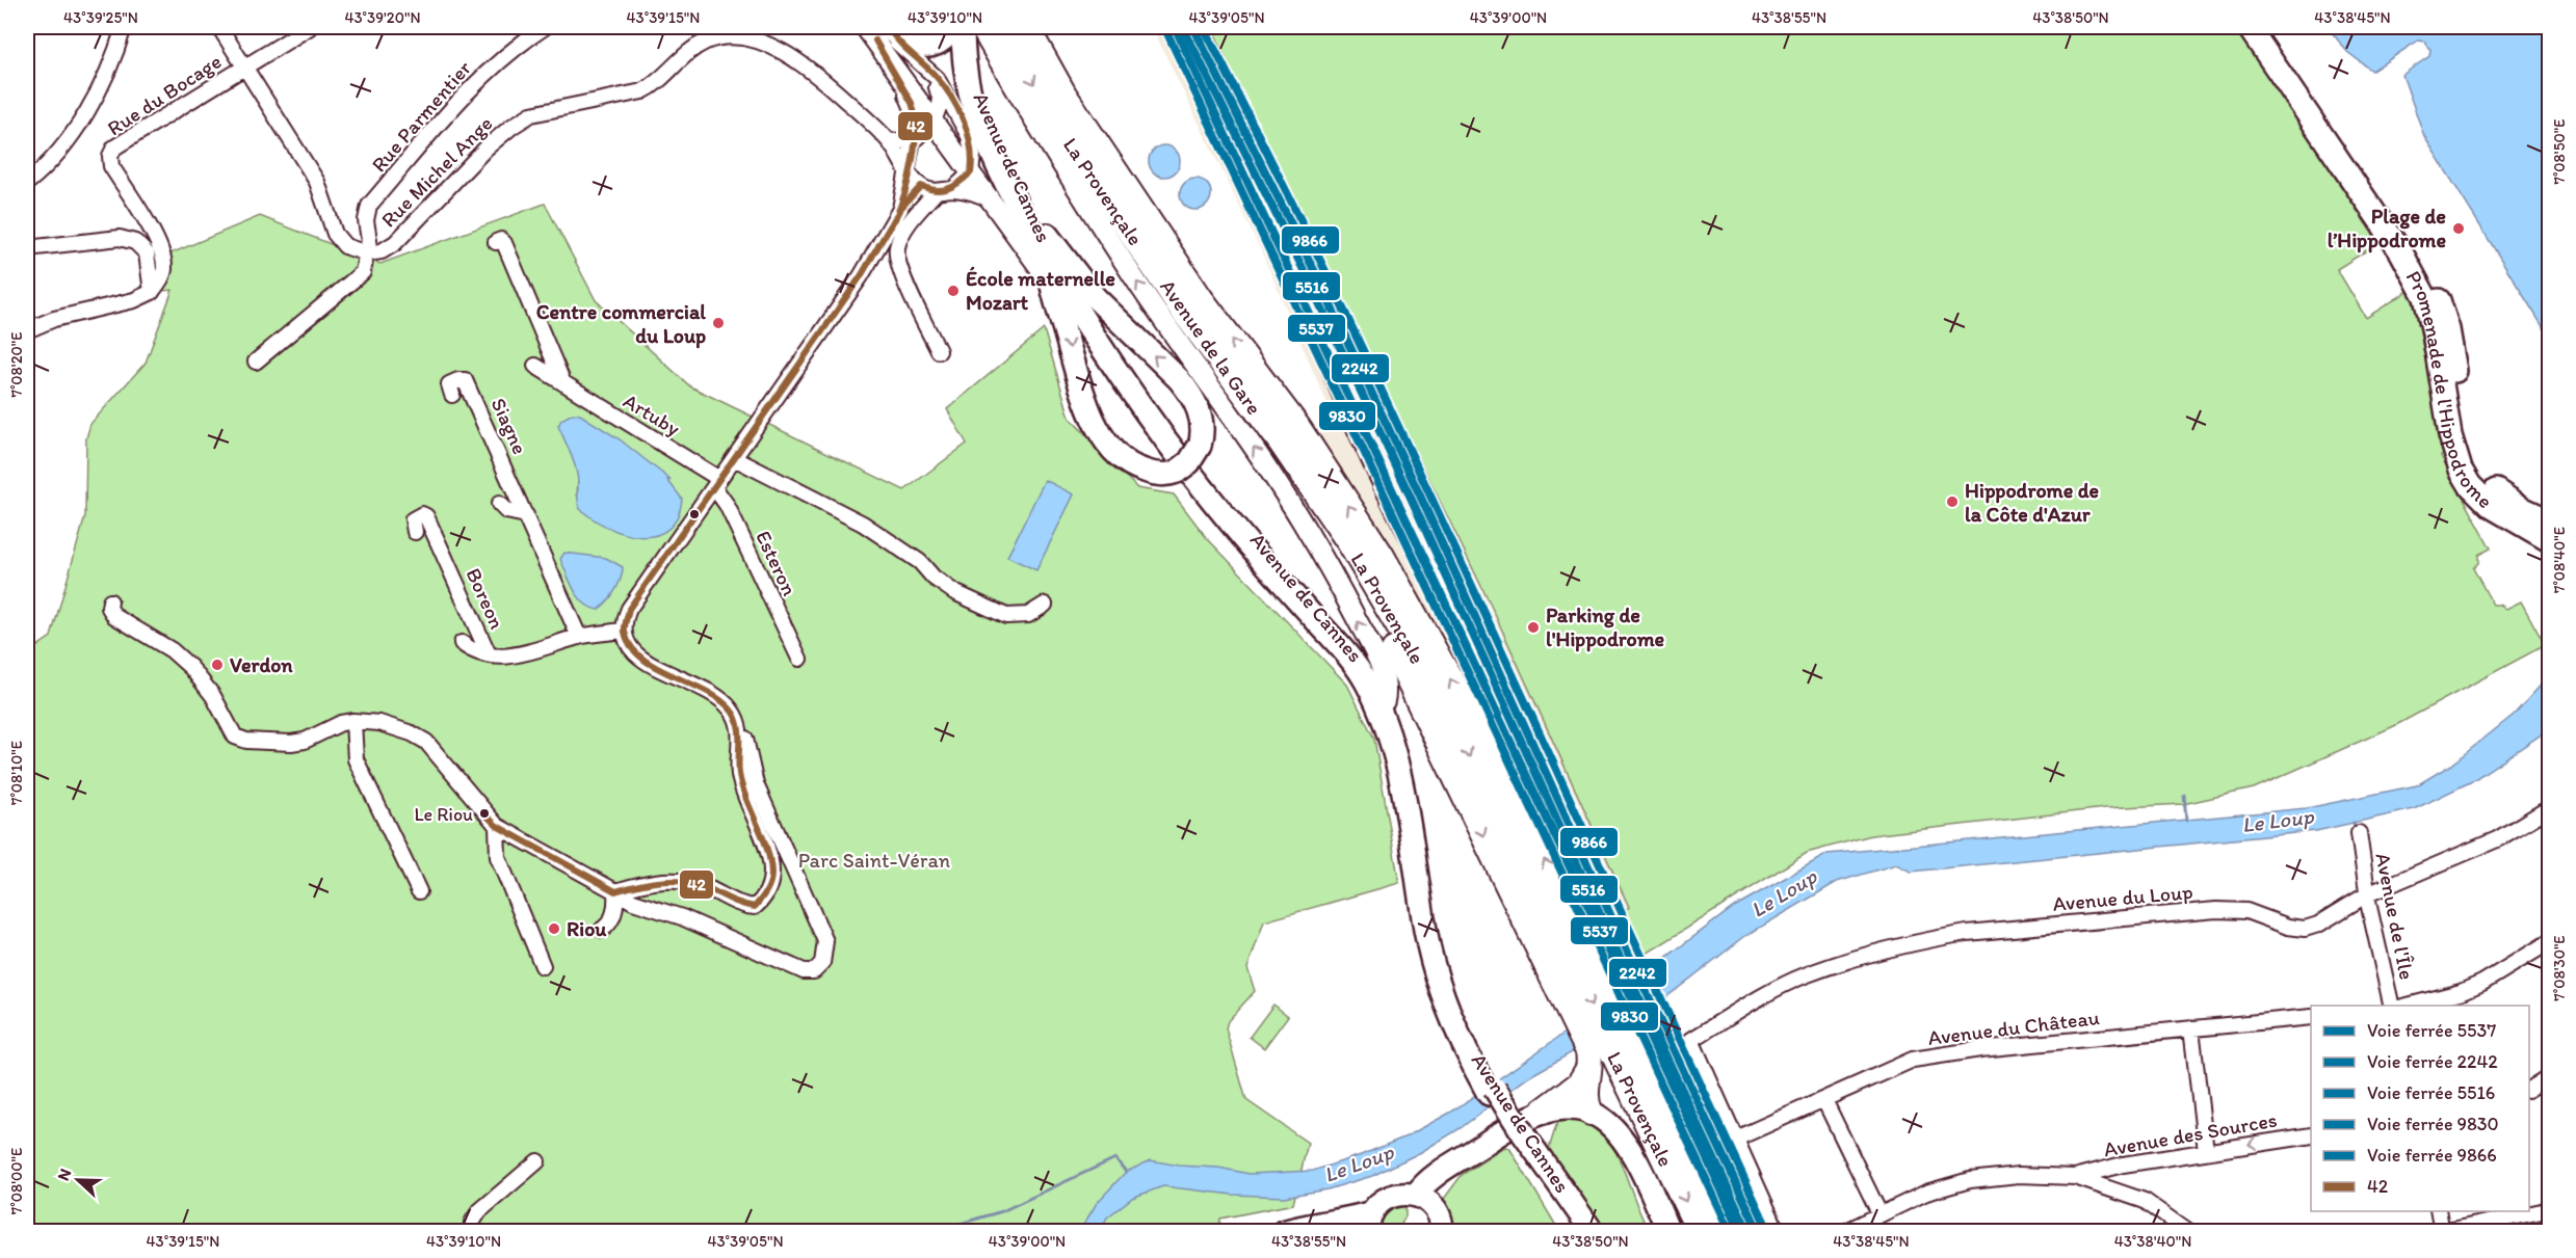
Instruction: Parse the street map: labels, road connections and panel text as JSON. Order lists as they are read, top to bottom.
{
  "streets": {
    "highway": ["La Provençale"],
    "main road": ["Avenue de Cannes", "Avenue de la Gare", "Promenade de l'Hippodrome"],
    "street": [
      "Rue du Bocage",
      "Rue Parmentier",
      "Rue Michel Ange",
      "Artuby",
      "Siagne",
      "Esteron",
      "Boreon",
      "Avenue du Loup",
      "Avenue de l'Île",
      "Avenue du Château",
      "Avenue des Sources"
    ]
  },
  "crossings": [
    ["Rue Parmentier", "Rue Michel Ange"],
    ["Avenue de Cannes", "Avenue de la Gare"],
    ["Artuby", "Esteron"],
    ["Avenue du Loup", "Avenue de l'Île"],
    ["Avenue du Loup", "Avenue du Château"]
  ],
  "one_way": ["Avenue des Sources"],
  "water": ["Le Loup"],
  "parks": ["Parc Saint-Véran"],
  "places": [
    "Plage de l’Hippodrome",
    "École maternelle Mozart",
    "Centre commercial du Loup",
    "Hippodrome de la Côte d'Azur",
    "Parking de l'Hippodrome",
    "Verdon",
    "Le Riou",
    "Riou"
  ],
  "lines": [
    "rail line 5537",
    "rail line 2242",
    "rail line 9866",
    "transit line 42",
    "rail line 5516",
    "rail line 9830"
  ],
  "legend": [
    "Voie ferrée 5537",
    "Voie ferrée 2242",
    "Voie ferrée 5516",
    "Voie ferrée 9830",
    "Voie ferrée 9866",
    "42"
  ],
  "north": "left",
  "coordinates": [
    "43°39'25\"N",
    "43°39'20\"N",
    "43°39'15\"N",
    "43°39'10\"N",
    "43°39'05\"N",
    "43°39'00\"N",
    "43°38'55\"N",
    "43°38'50\"N",
    "43°38'45\"N",
    "7°08'50\"E",
    "7°08'20\"E",
    "7°08'40\"E",
    "7°08'10\"E",
    "7°08'30\"E",
    "7°08'00\"E",
    "43°38'40\"N"
  ]
}
